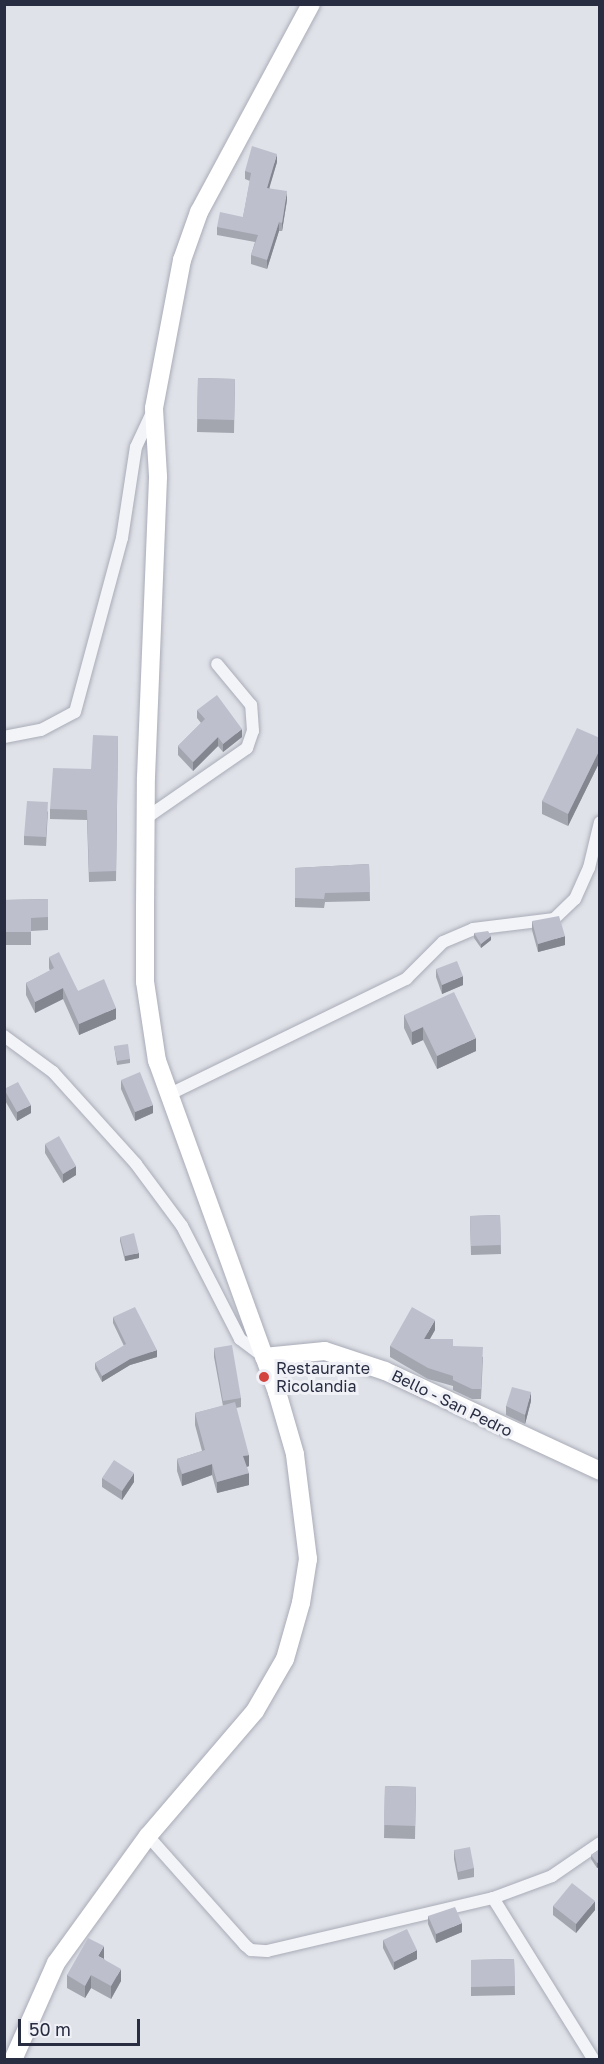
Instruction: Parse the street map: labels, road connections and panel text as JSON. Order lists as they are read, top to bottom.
{
  "streets": {
    "main road": ["Bello - San Pedro"]
  },
  "places": ["Restaurante Ricolandia"],
  "scale_bar": "50 m"
}
